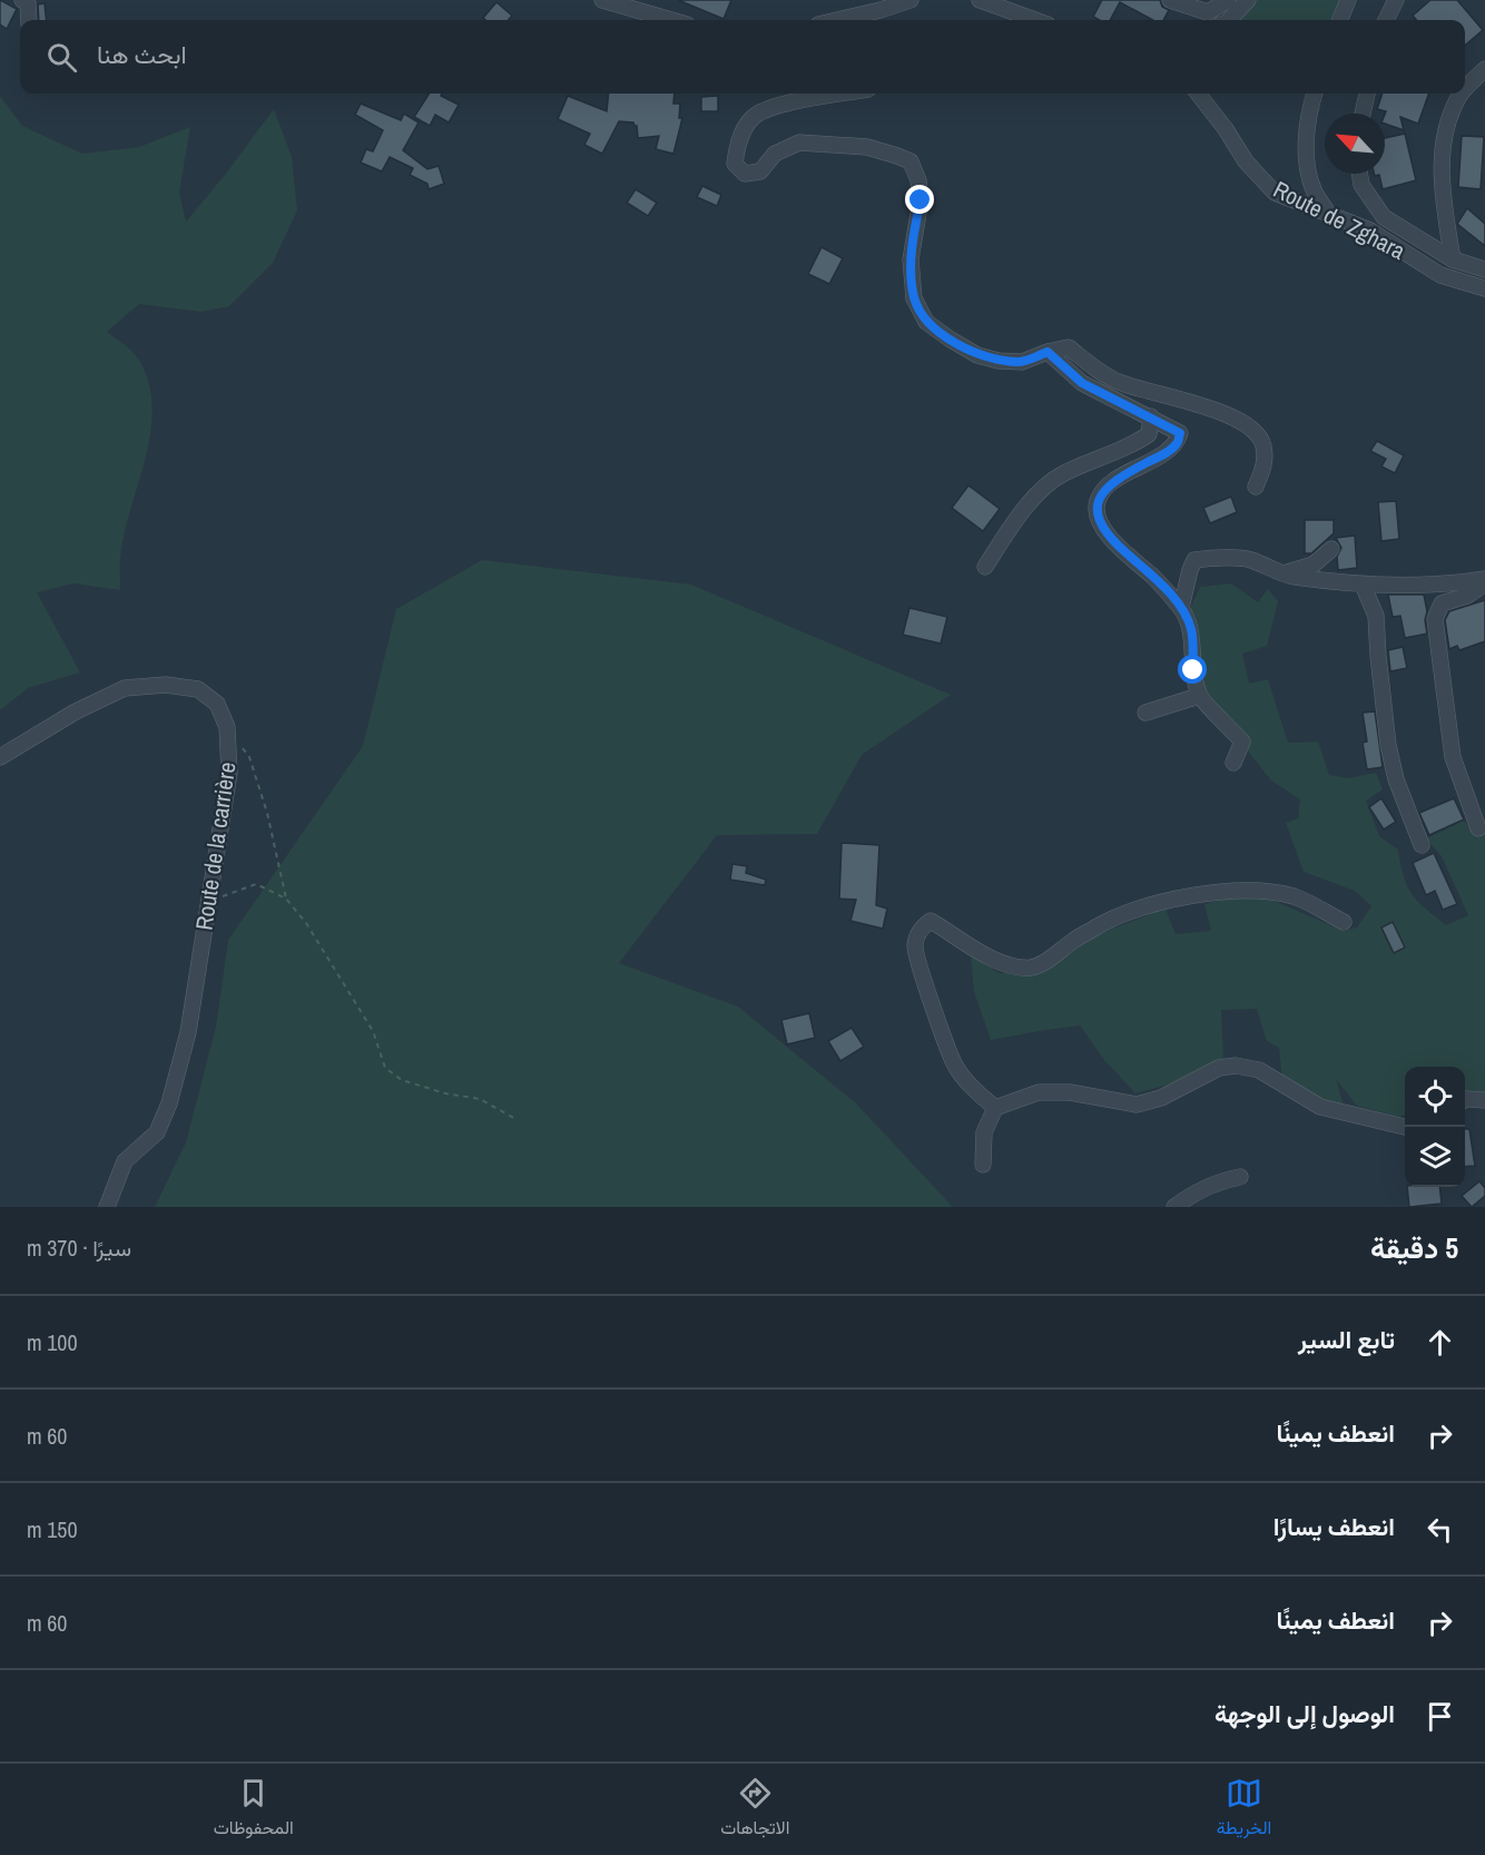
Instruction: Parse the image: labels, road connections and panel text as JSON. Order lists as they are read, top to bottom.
{
  "streets": {
    "street": ["Route de Zghara", "Route de la carrière"]
  },
  "north": "top left",
  "page": {
    "search": "ابحث هنا",
    "heading": ["5 دقيقة", "سيرًا · 370 m"],
    "list": [
      ["تابع السير", "100 m"],
      ["انعطف يمينًا", "60 m"],
      ["انعطف يسارًا", "150 m"],
      ["انعطف يمينًا", "60 m"],
      "الوصول إلى الوجهة"
    ],
    "nav": ["الخريطة", "الاتجاهات", "المحفوظات"]
  }
}
